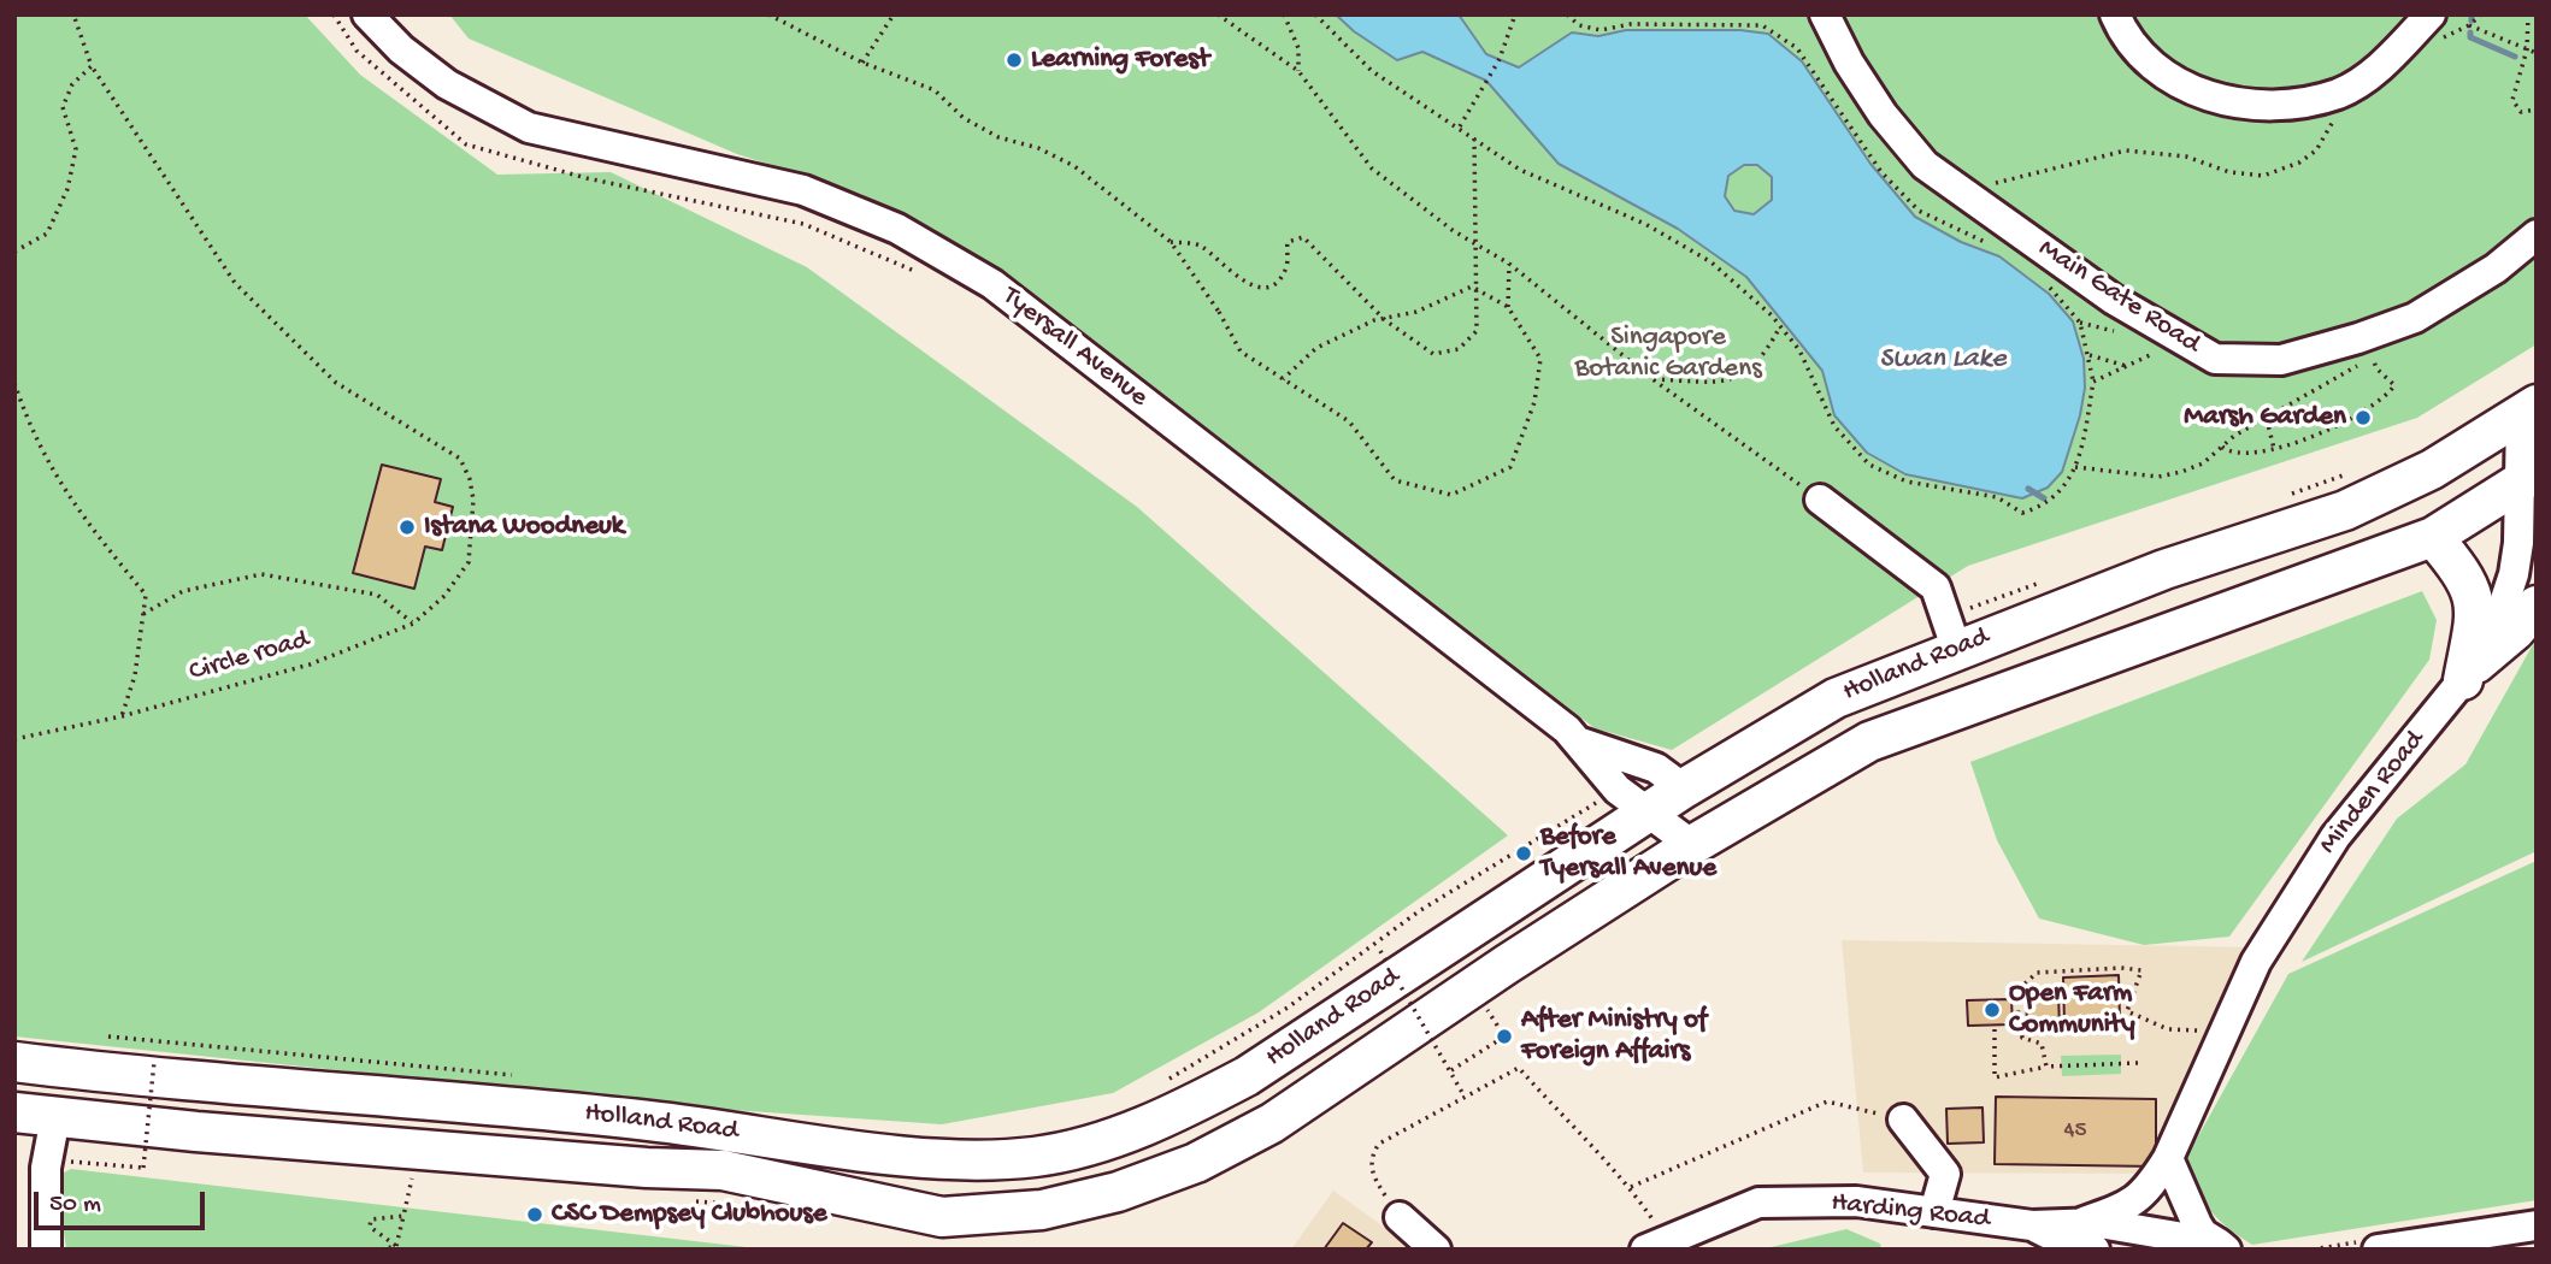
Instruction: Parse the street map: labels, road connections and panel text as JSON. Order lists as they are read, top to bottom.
{
  "streets": {
    "main road": ["Holland Road"],
    "street": [
      "Main Gate Road",
      "Tyersall Avenue",
      "Minden Road",
      "Harding Road"
    ],
    "path": ["Circle road"]
  },
  "crossings": [
    ["Tyersall Avenue", "Holland Road"],
    ["Holland Road", "Minden Road"],
    ["Minden Road", "Harding Road"]
  ],
  "water": ["Swan Lake"],
  "parks": ["Singapore Botanic Gardens"],
  "places": [
    "Learning Forest",
    "Marsh Garden",
    "Istana Woodneuk",
    "Before Tyersall Avenue",
    "Open Farm Community",
    "After Ministry of Foreign Affairs",
    "CSC Dempsey Clubhouse"
  ],
  "house_numbers": ["45"],
  "scale_bar": "50 m"
}
